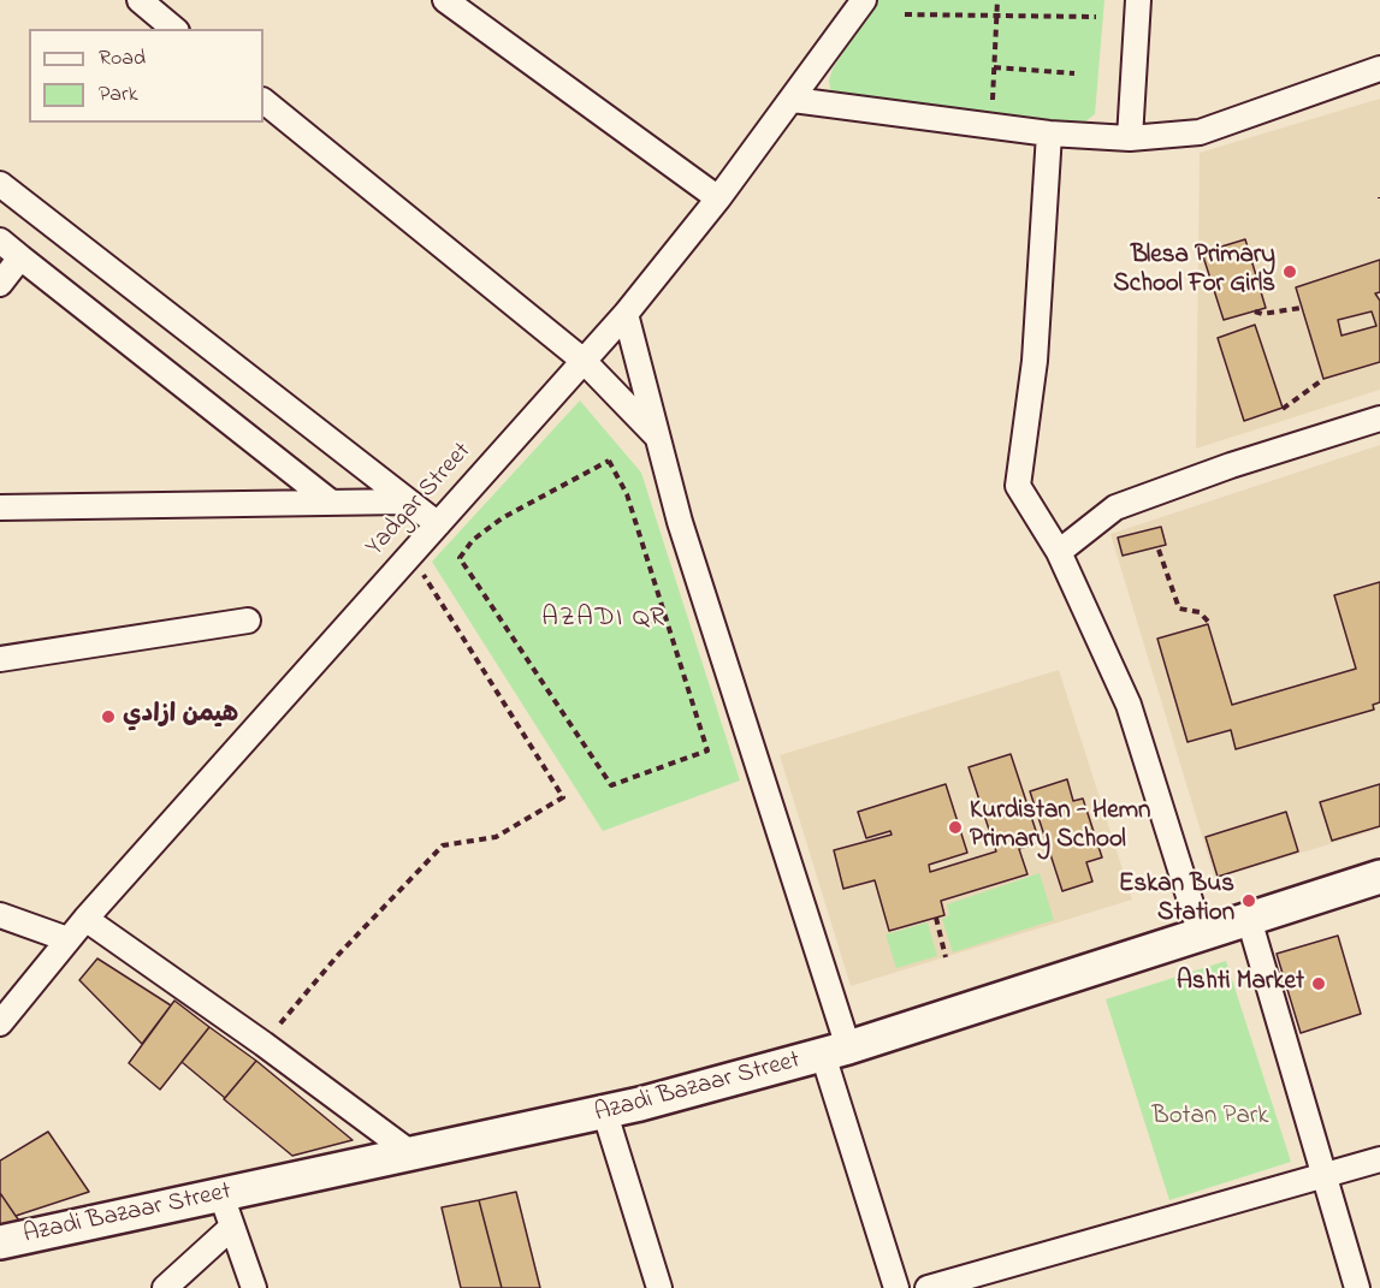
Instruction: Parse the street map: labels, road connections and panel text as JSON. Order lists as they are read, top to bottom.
{
  "streets": {
    "street": ["Yadgar Street", "Azadi Bazaar Street"]
  },
  "districts": ["AZADI QR"],
  "parks": ["Botan Park"],
  "places": [
    "Blesa Primary School For Girls",
    "هيمن ازادي",
    "Kurdistan - Hemn Primary School",
    "Eskan Bus Station",
    "Ashti Market"
  ],
  "legend": ["Road", "Park"]
}
